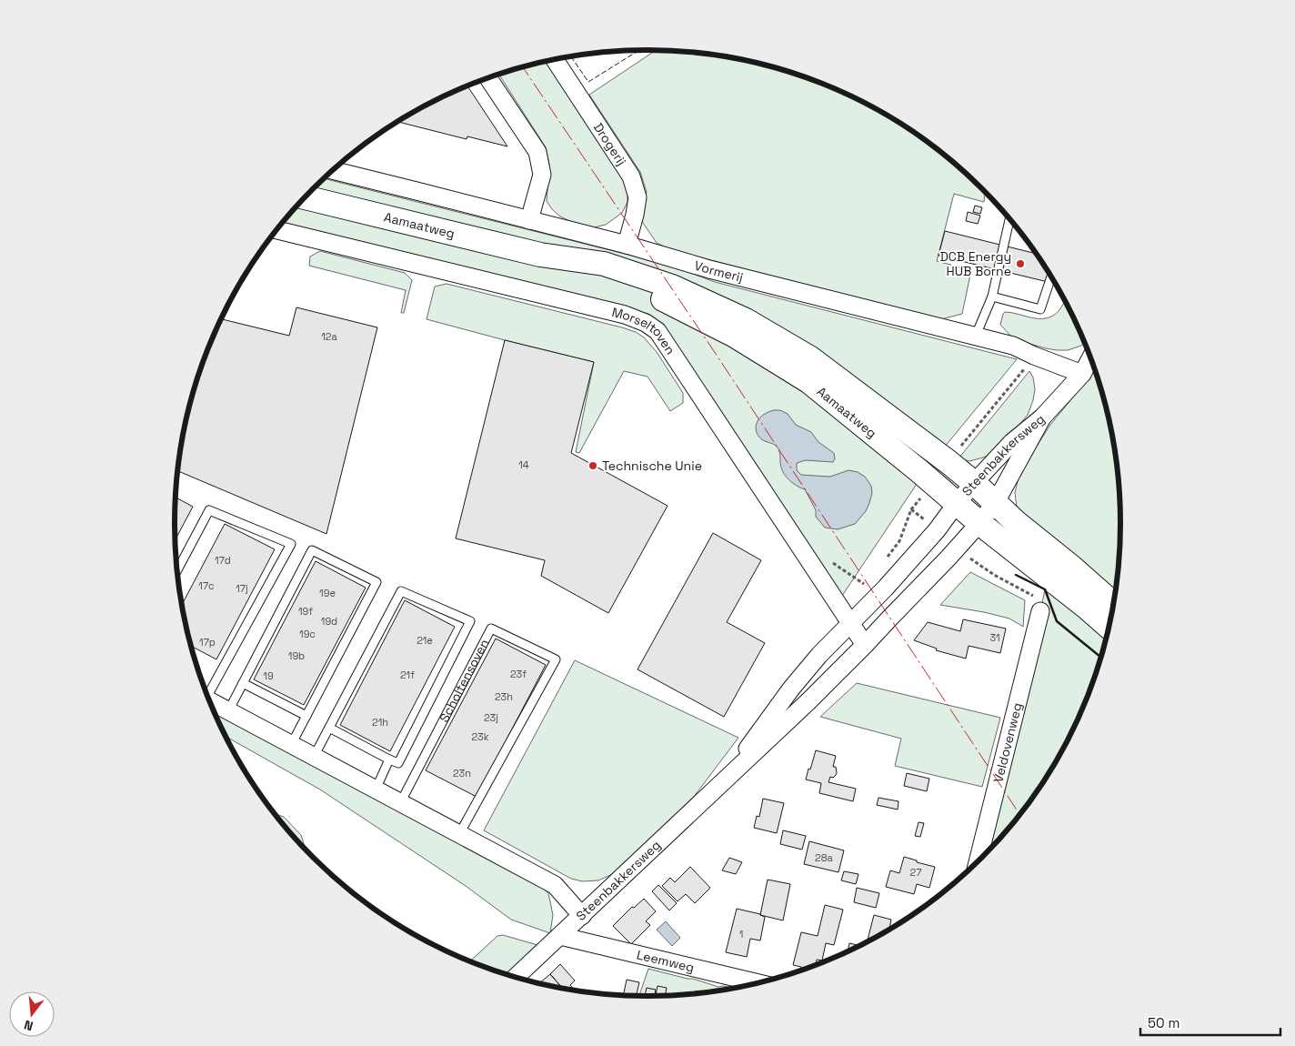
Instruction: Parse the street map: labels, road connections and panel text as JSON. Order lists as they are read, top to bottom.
{
  "streets": {
    "main road": ["Aamaatweg"],
    "street": [
      "Drogerij",
      "Vormerij",
      "Morseltoven",
      "Steenbakkersweg",
      "Veldovenweg",
      "Leemweg"
    ],
    "lane": ["Scholtensoven"]
  },
  "crossings": [
    ["Drogerij", "Vormerij"],
    ["Aamaatweg", "Steenbakkersweg"],
    ["Morseltoven", "Steenbakkersweg"],
    ["Steenbakkersweg", "Leemweg"]
  ],
  "places": ["DCB Energy HUB Borne", "Technische Unie"],
  "house_numbers": [
    "12a",
    "14",
    "17d",
    "17c",
    "17j",
    "19e",
    "19f",
    "19d",
    "19c",
    "31",
    "21e",
    "17p",
    "19b",
    "23f",
    "21f",
    "19",
    "23h",
    "23j",
    "21h",
    "23k",
    "23n",
    "28a",
    "27",
    "1"
  ],
  "scale_bar": "50 m",
  "north": "bottom"
}
